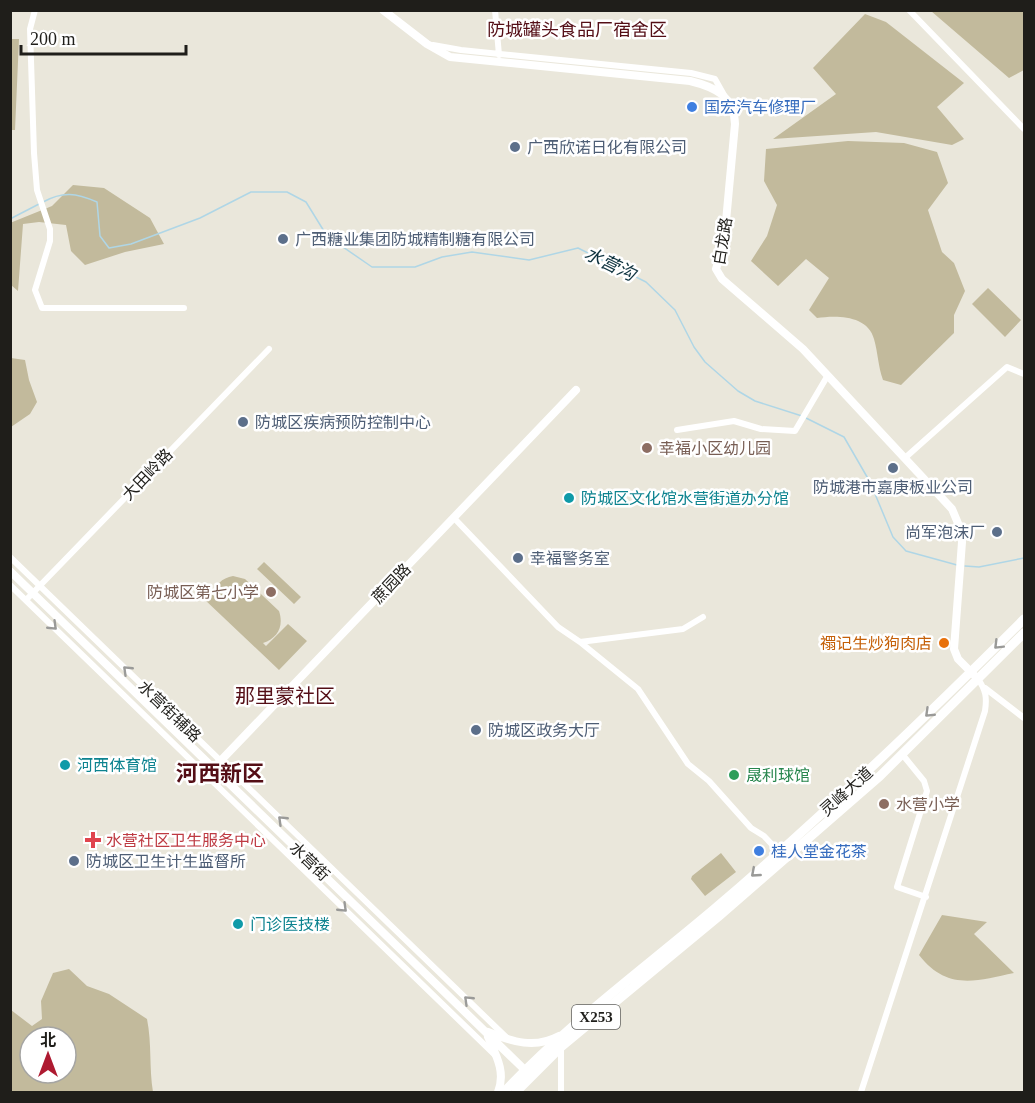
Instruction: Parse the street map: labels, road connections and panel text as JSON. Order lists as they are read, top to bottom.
{
  "streets": {
    "main road": ["灵峰大道", "X253"],
    "street": [
      "白龙路",
      "大田岭路",
      "蔗园路",
      "水营街辅路",
      "水营街"
    ]
  },
  "crossings": [
    ["白龙路", "灵峰大道"],
    ["大田岭路", "水营街辅路"],
    ["大田岭路", "水营街"],
    ["蔗园路", "水营街辅路"],
    ["蔗园路", "水营街"],
    ["灵峰大道", "X253"],
    ["水营街", "X253"]
  ],
  "districts": ["防城罐头食品厂宿舍区", "那里蒙社区", "河西新区"],
  "water": ["水营沟"],
  "places": {
    "other": [
      "国宏汽车修理厂",
      "广西欣诺日化有限公司",
      "广西糖业集团防城精制糖有限公司",
      "防城区疾病预防控制中心",
      "幸福小区幼儿园",
      "防城港市嘉庚板业公司",
      "防城区文化馆水营街道办分馆",
      "尚军泡沫厂",
      "幸福警务室",
      "防城区第七小学",
      "禤记生炒狗肉店",
      "防城区政务大厅",
      "河西体育馆",
      "晟利球馆",
      "水营小学",
      "桂人堂金花茶",
      "防城区卫生计生监督所",
      "门诊医技楼"
    ],
    "health": ["水营社区卫生服务中心"]
  },
  "scale_bar": "200 m",
  "north": "top"
}
